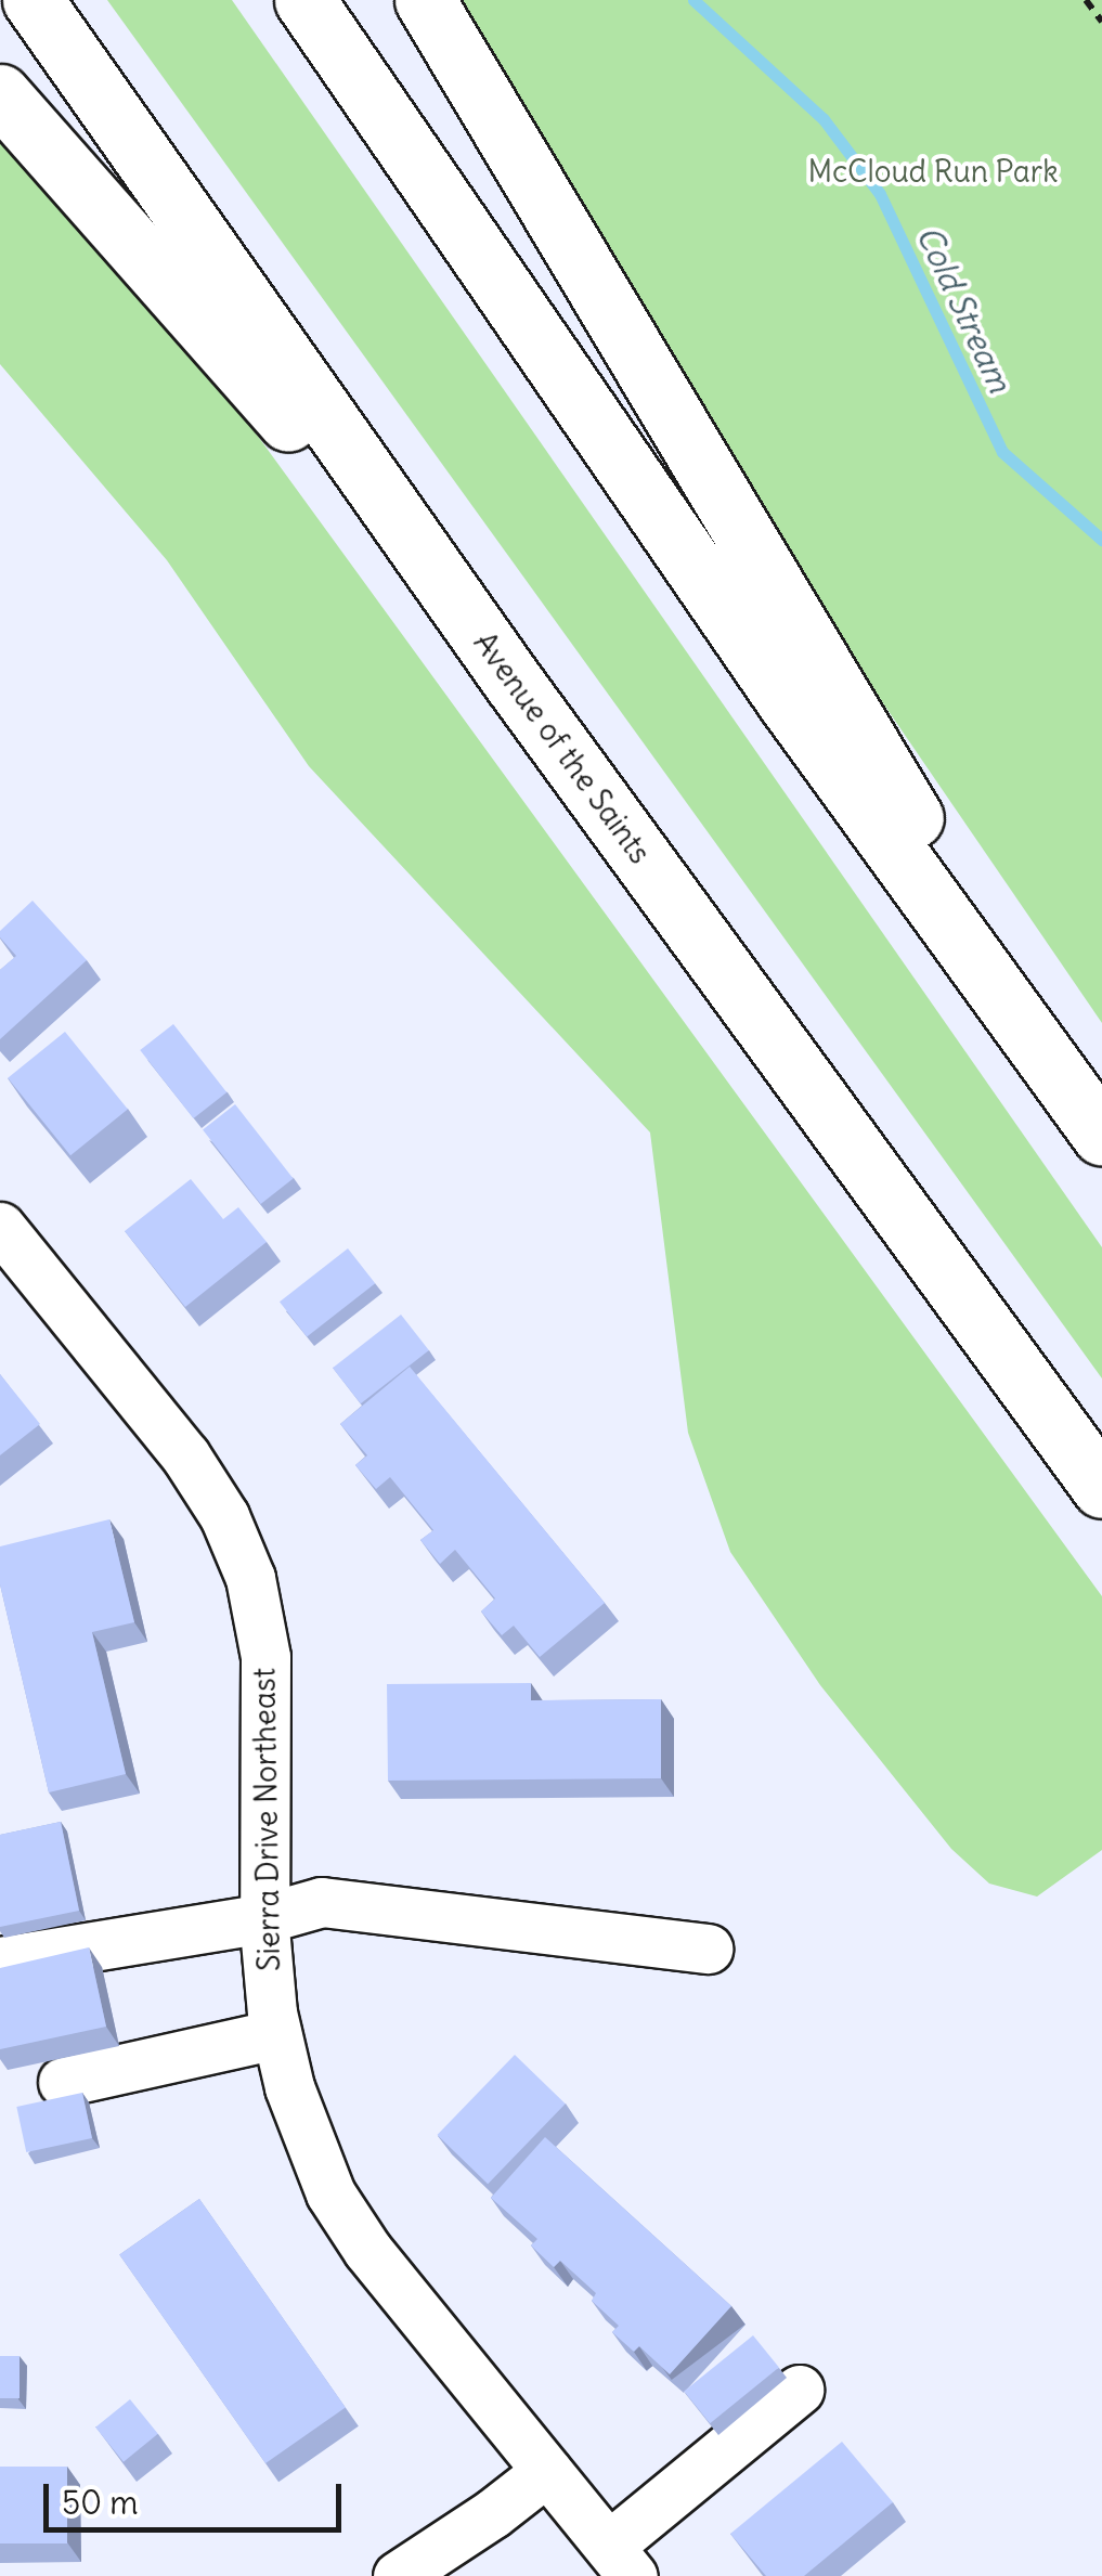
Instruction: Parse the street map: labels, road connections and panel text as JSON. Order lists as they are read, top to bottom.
{
  "streets": {
    "highway": ["Avenue of the Saints"],
    "street": ["Sierra Drive Northeast"]
  },
  "water": ["Cold Stream"],
  "parks": ["McCloud Run Park"],
  "scale_bar": "50 m"
}
